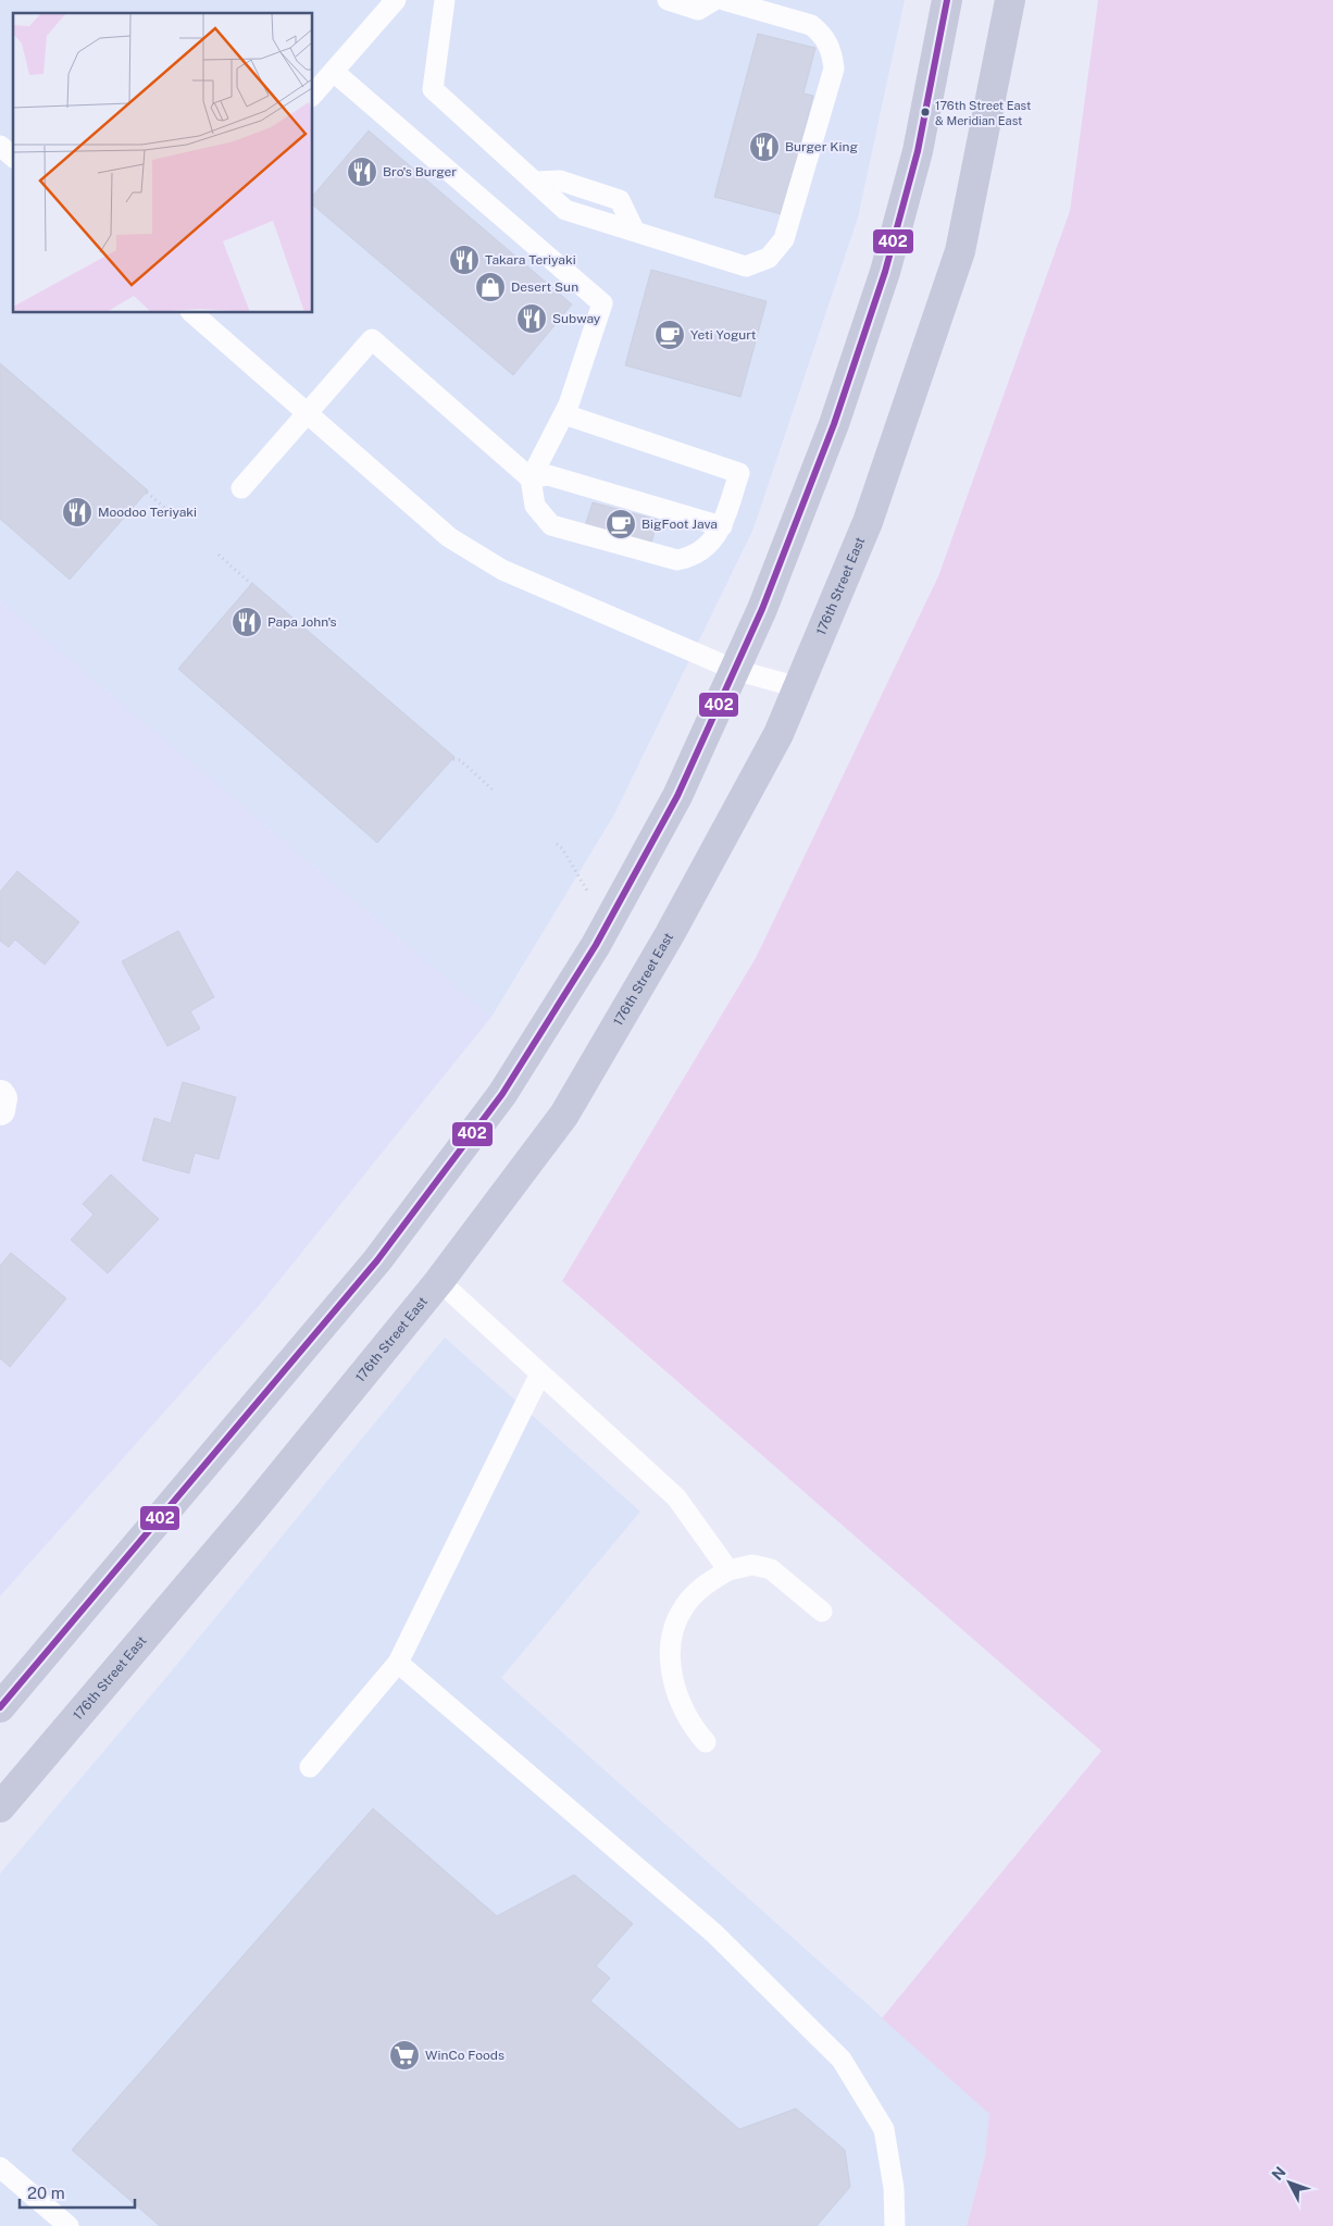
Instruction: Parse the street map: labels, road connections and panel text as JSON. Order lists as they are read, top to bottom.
{
  "streets": {
    "main road": ["176th Street East"]
  },
  "places": {
    "other": ["176th Street East & Meridian East"],
    "restaurant": [
      "Burger King",
      "Bro's Burger",
      "Takara Teriyaki",
      "Subway",
      "Moodoo Teriyaki",
      "Papa John's"
    ],
    "shop": ["Desert Sun"],
    "cafe": ["Yeti Yogurt", "BigFoot Java"],
    "supermarket": ["WinCo Foods"]
  },
  "lines": ["transit line 402"],
  "scale_bar": "20 m",
  "north": "top left"
}
